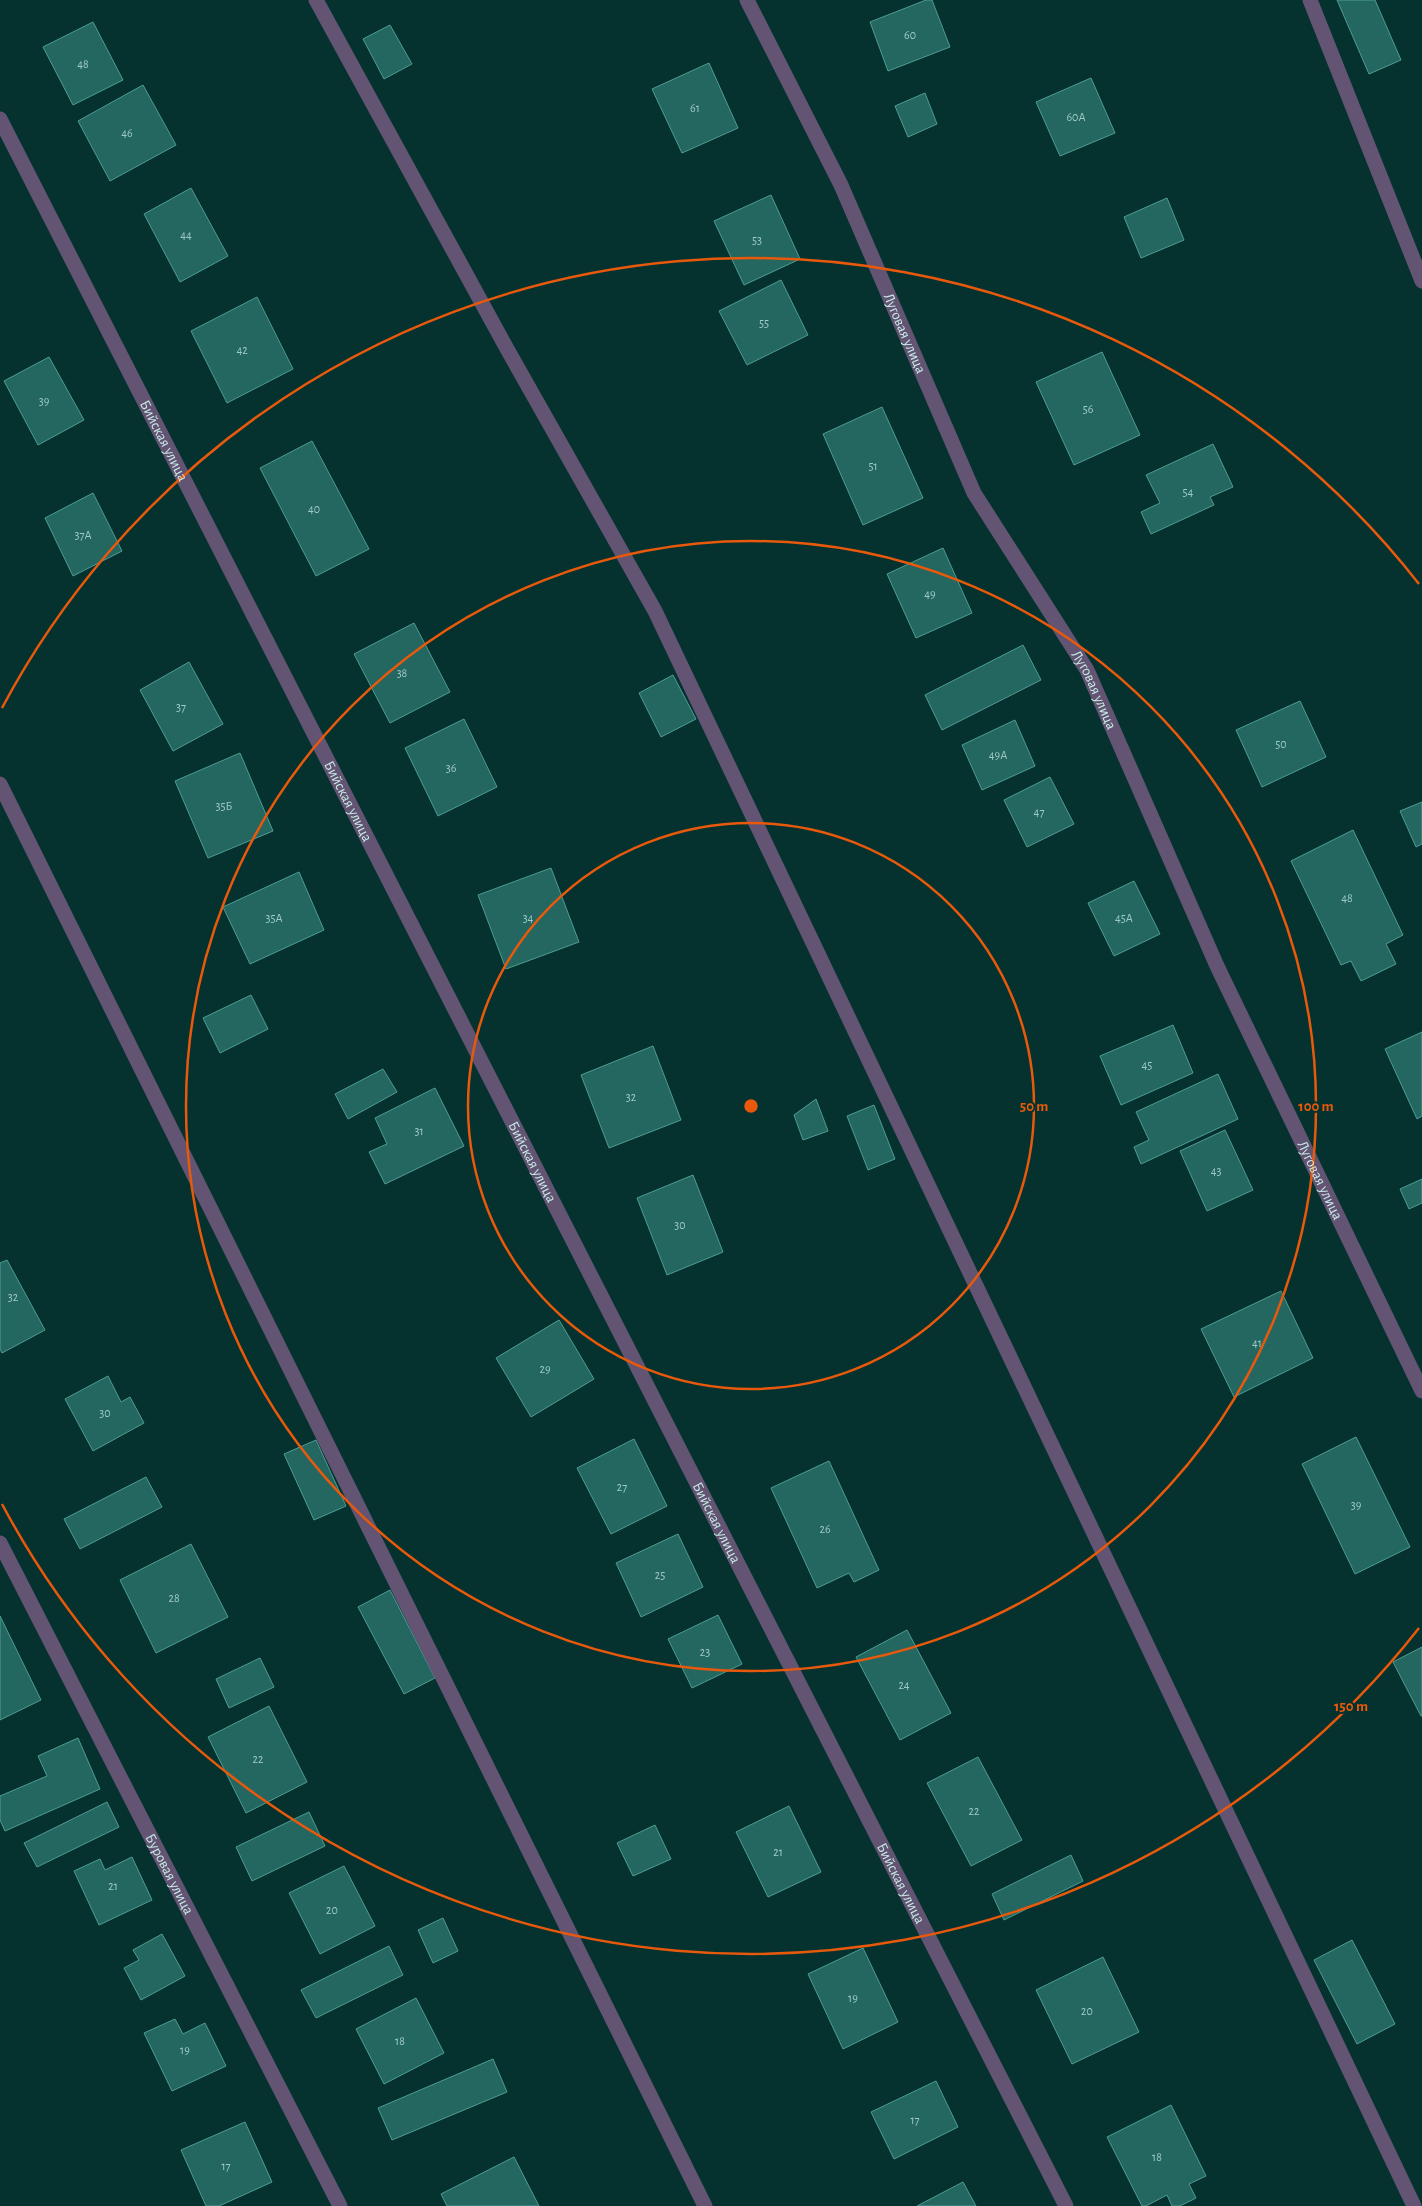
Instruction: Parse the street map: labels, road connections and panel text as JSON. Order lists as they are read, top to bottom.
{
  "streets": {
    "street": ["Луговая улица", "Бийская улица", "Буровая улица"]
  },
  "house_numbers": [
    "60",
    "48",
    "61",
    "60А",
    "46",
    "44",
    "53",
    "55",
    "42",
    "39",
    "56",
    "51",
    "54",
    "40",
    "37А",
    "49",
    "38",
    "37",
    "50",
    "49А",
    "36",
    "35Б",
    "47",
    "48",
    "35А",
    "34",
    "45А",
    "45",
    "32",
    "31",
    "43",
    "30",
    "32",
    "41",
    "29",
    "30",
    "27",
    "39",
    "26",
    "25",
    "28",
    "23",
    "24",
    "22",
    "22",
    "21",
    "21",
    "20",
    "19",
    "20",
    "18",
    "19",
    "17",
    "18",
    "17"
  ],
  "rings": ["50 m", "100 m", "150 m"]
}
